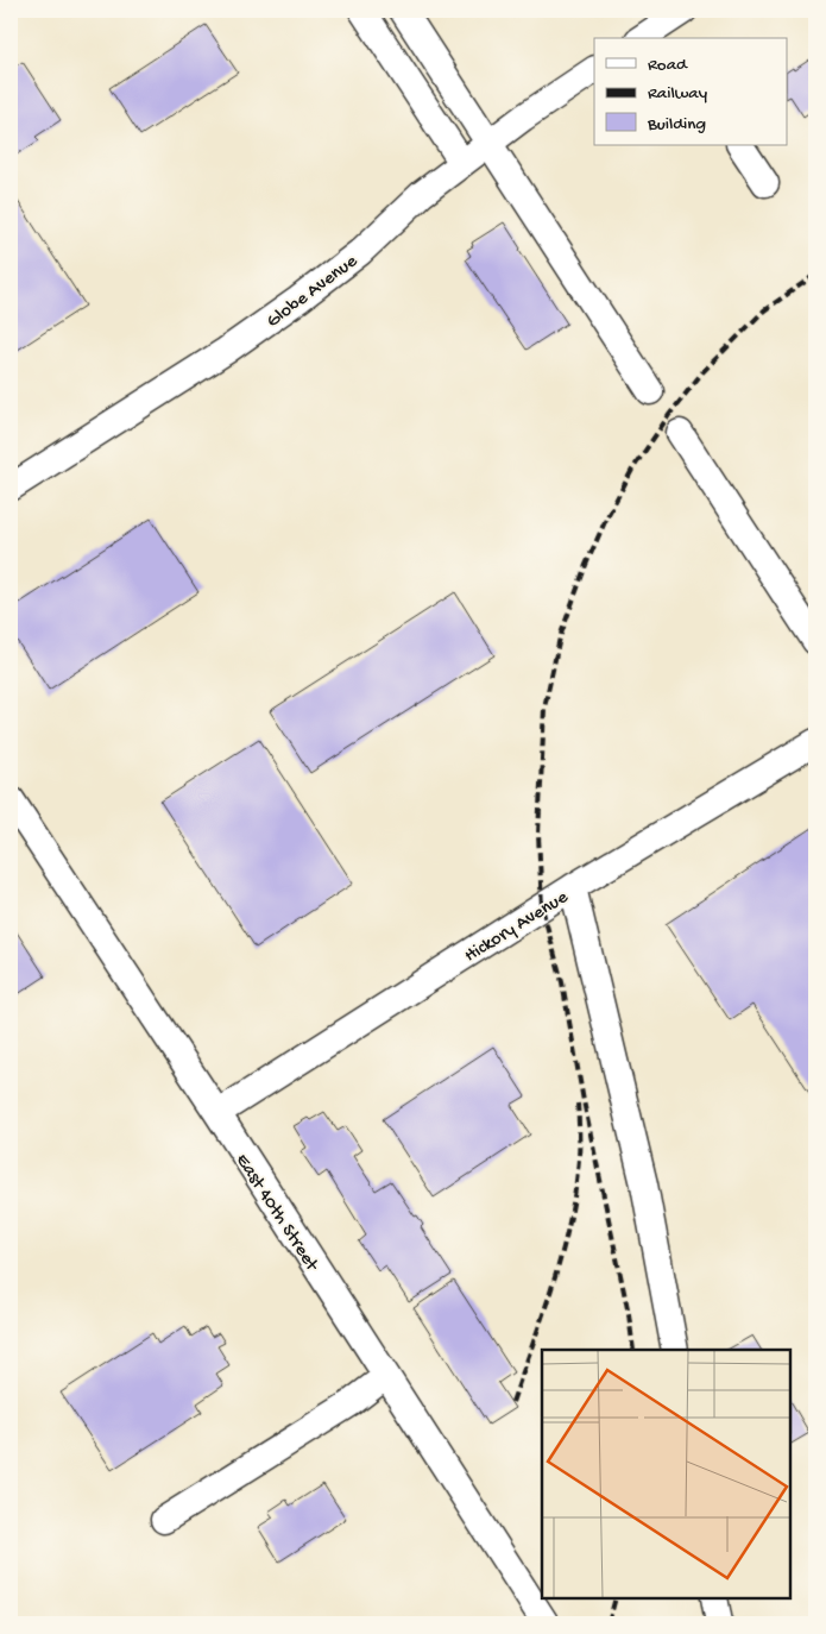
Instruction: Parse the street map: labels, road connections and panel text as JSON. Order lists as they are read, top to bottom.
{
  "streets": {
    "street": ["Globe Avenue", "Hickory Avenue", "East 40th Street"]
  },
  "crossings": [
    ["Hickory Avenue", "East 40th Street"]
  ],
  "legend": ["Road", "Railway", "Building"]
}
